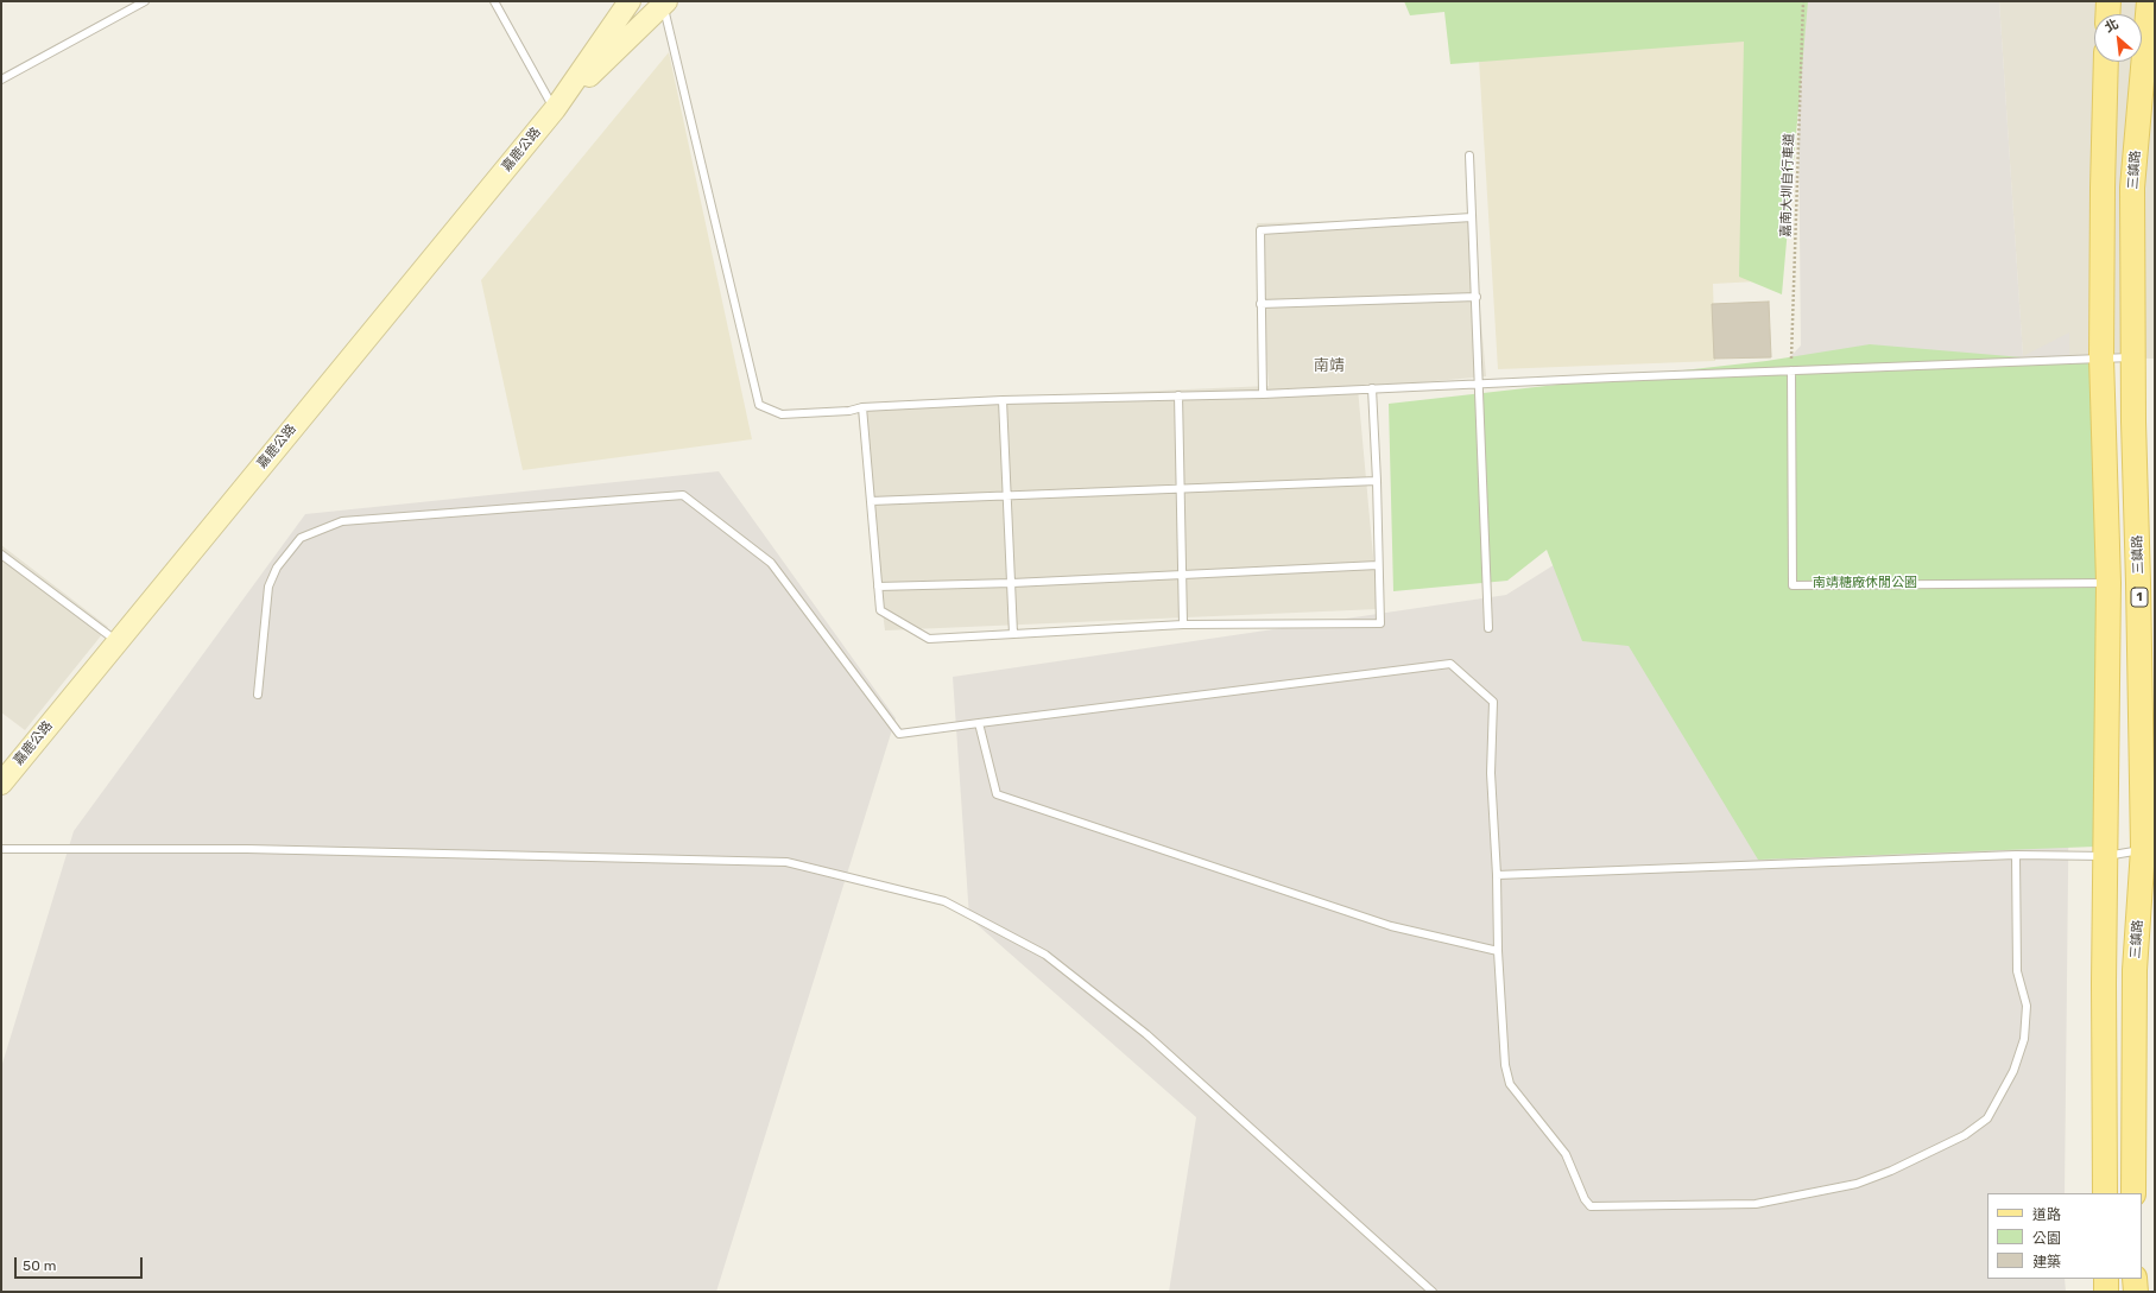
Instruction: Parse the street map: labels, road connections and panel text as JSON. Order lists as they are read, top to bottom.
{
  "streets": {
    "main road": ["嘉鹿公路", "三鎮路", "1"],
    "path": ["嘉南大圳自行車道"]
  },
  "districts": ["南靖"],
  "parks": ["南靖糖廠休閒公園"],
  "legend": ["道路", "公園", "建築"],
  "scale_bar": "50 m",
  "north": "top left"
}
